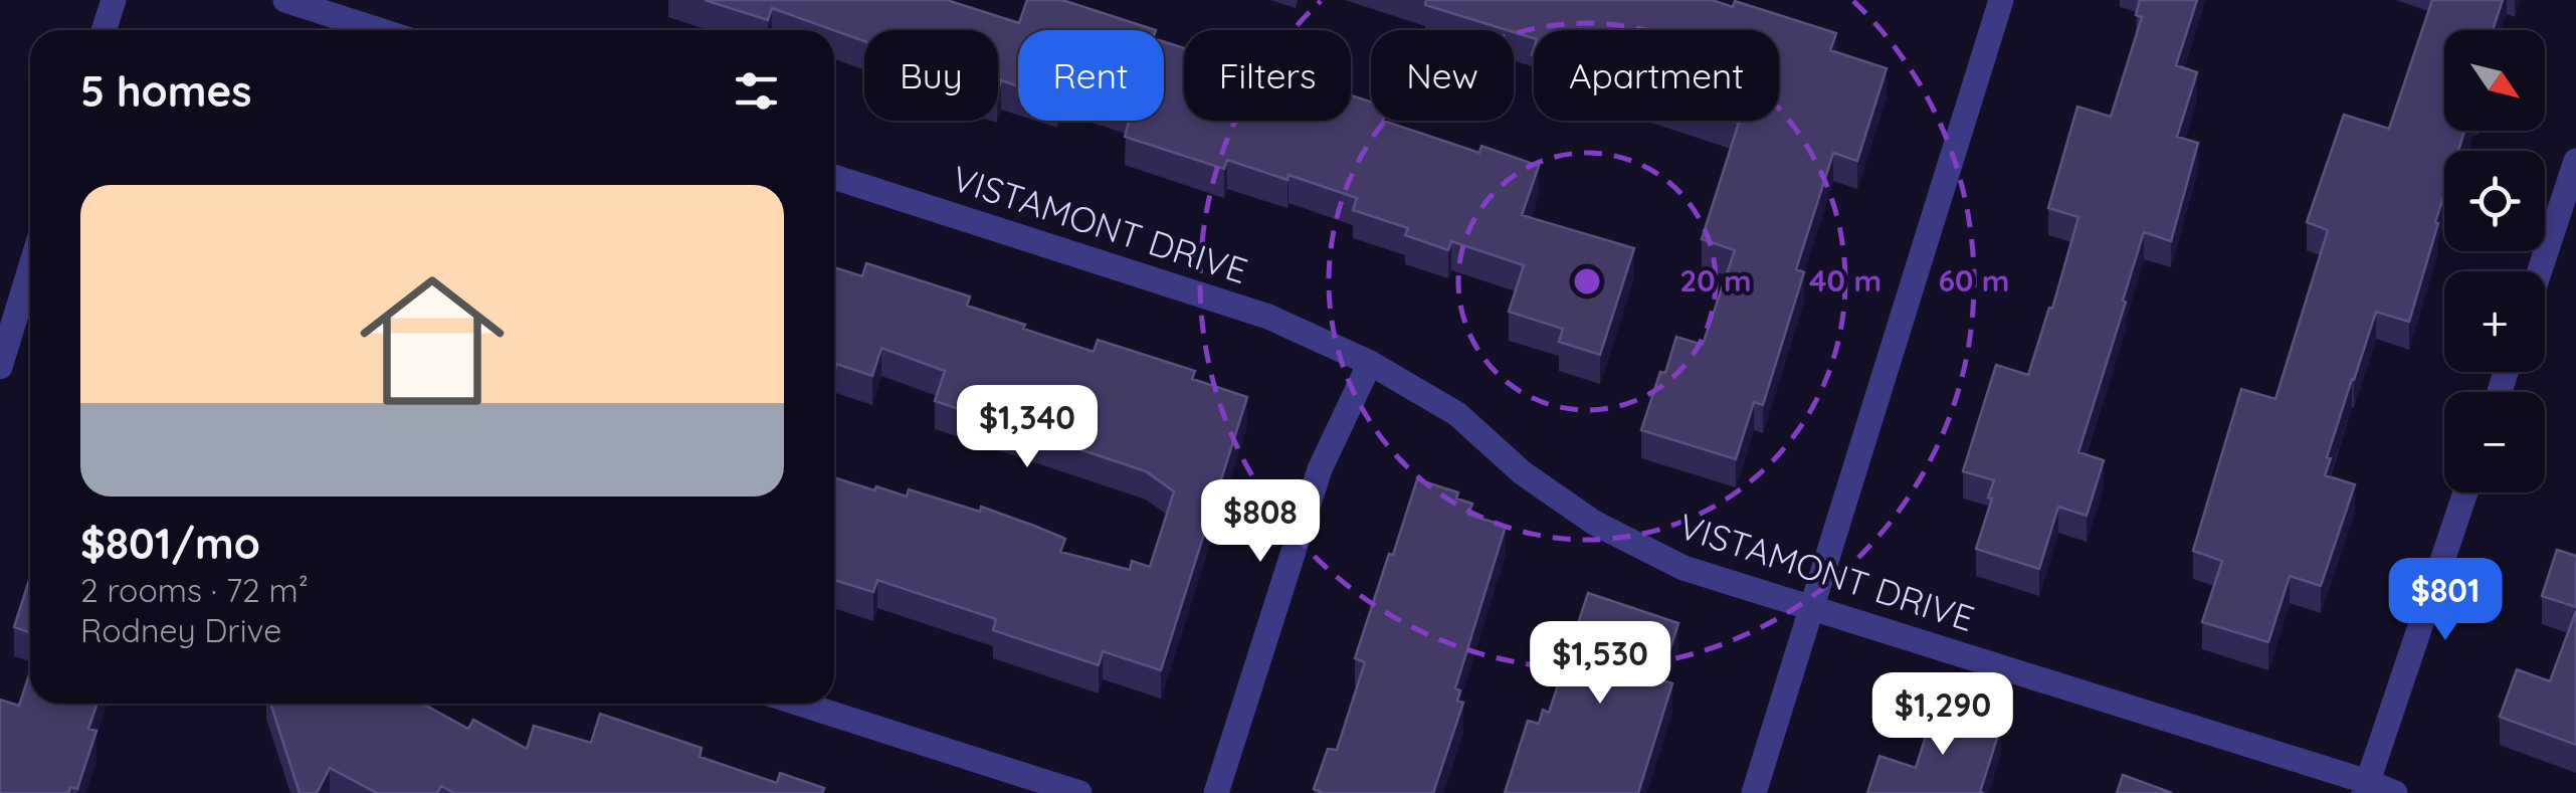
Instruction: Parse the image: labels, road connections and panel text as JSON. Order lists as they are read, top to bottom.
{
  "streets": {
    "street": ["VISTAMONT DRIVE"]
  },
  "north": "bottom right",
  "page": {
    "map_buttons": ["+", "−"],
    "chip": [
      "Buy",
      "Rent",
      "Filters",
      "New",
      "Apartment"
    ],
    "heading": "5 homes",
    "list": [
      {
        "name": "$801/mo",
        "note": "2 rooms · 72 m² · Rodney Drive"
      }
    ],
    "price": [
      "$1,340",
      "$808",
      "$801",
      "$1,530",
      "$1,290"
    ]
  },
  "rings": ["20 m", "40 m", "60 m"]
}
